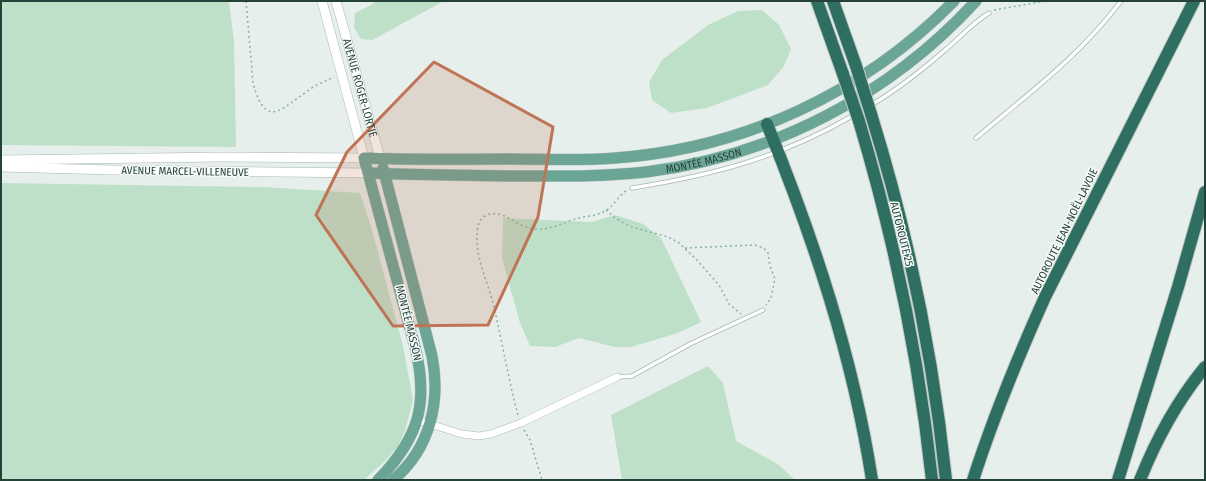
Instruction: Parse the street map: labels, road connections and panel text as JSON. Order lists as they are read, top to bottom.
{
  "streets": {
    "highway": ["AUTOROUTE JEAN-NOËL-LAVOIE", "AUTOROUTE 25"],
    "main road": ["AVENUE ROGER-LORTIE", "MONTÉE MASSON"],
    "street": ["AVENUE MARCEL-VILLENEUVE"]
  },
  "crossings": [
    ["AVENUE ROGER-LORTIE", "MONTÉE MASSON"],
    ["AVENUE ROGER-LORTIE", "AVENUE MARCEL-VILLENEUVE"],
    ["MONTÉE MASSON", "AVENUE MARCEL-VILLENEUVE"]
  ]
}
